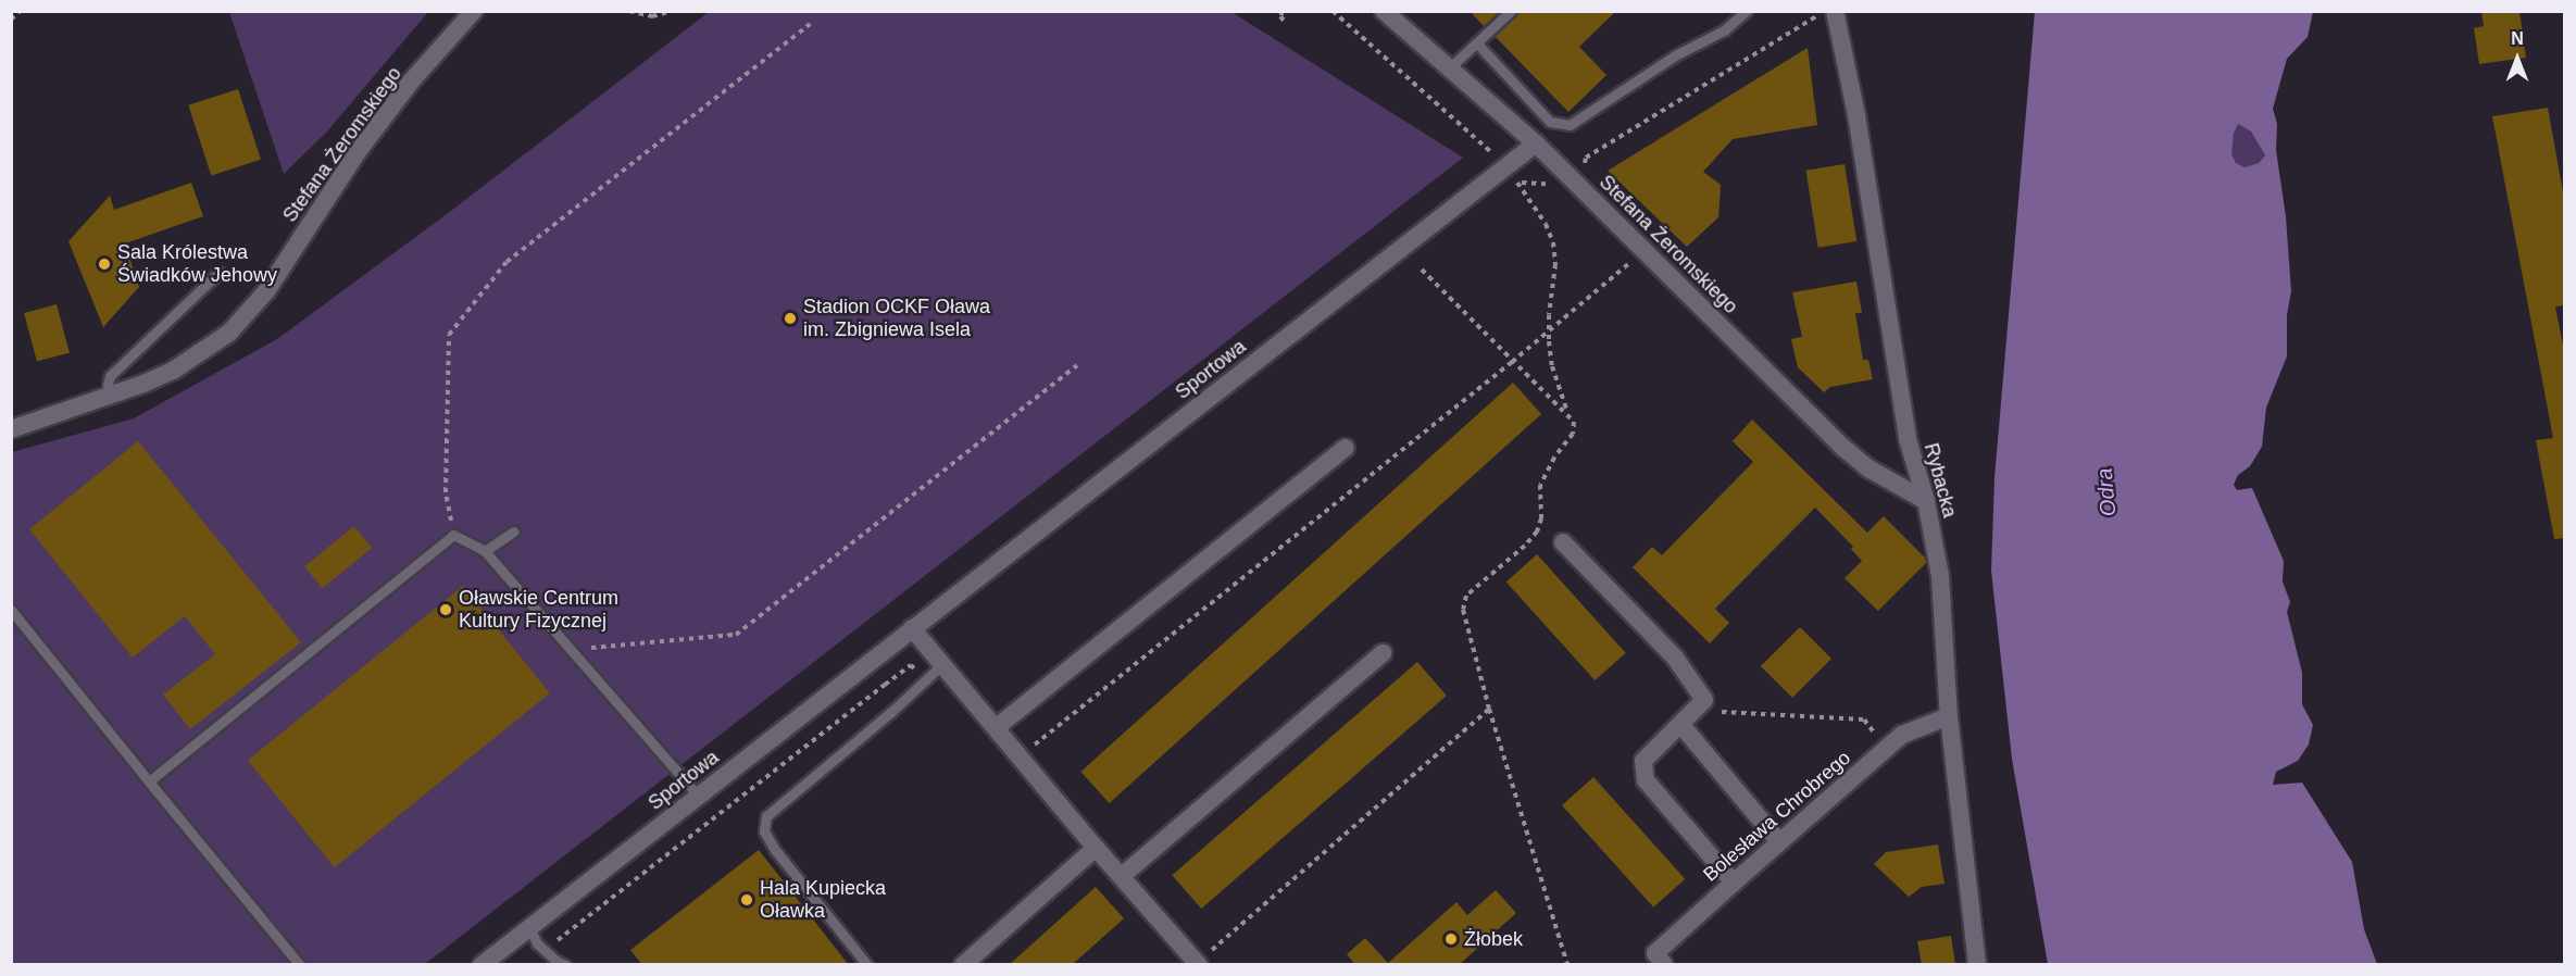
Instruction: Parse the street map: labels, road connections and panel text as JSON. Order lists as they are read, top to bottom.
{
  "streets": {
    "street": [
      "Stefana Żeromskiego",
      "Sportowa",
      "Rybacka",
      "Bolesława Chrobrego"
    ]
  },
  "crossings": [
    ["Stefana Żeromskiego", "Sportowa"],
    ["Stefana Żeromskiego", "Rybacka"],
    ["Rybacka", "Bolesława Chrobrego"]
  ],
  "water": ["Odra"],
  "places": [
    "Sala Królestwa Świadków Jehowy",
    "Stadion OCKF Oława im. Zbigniewa Isela",
    "Oławskie Centrum Kultury Fizycznej",
    "Hala Kupiecka Oławka",
    "Żłobek"
  ],
  "north": "top"
}
